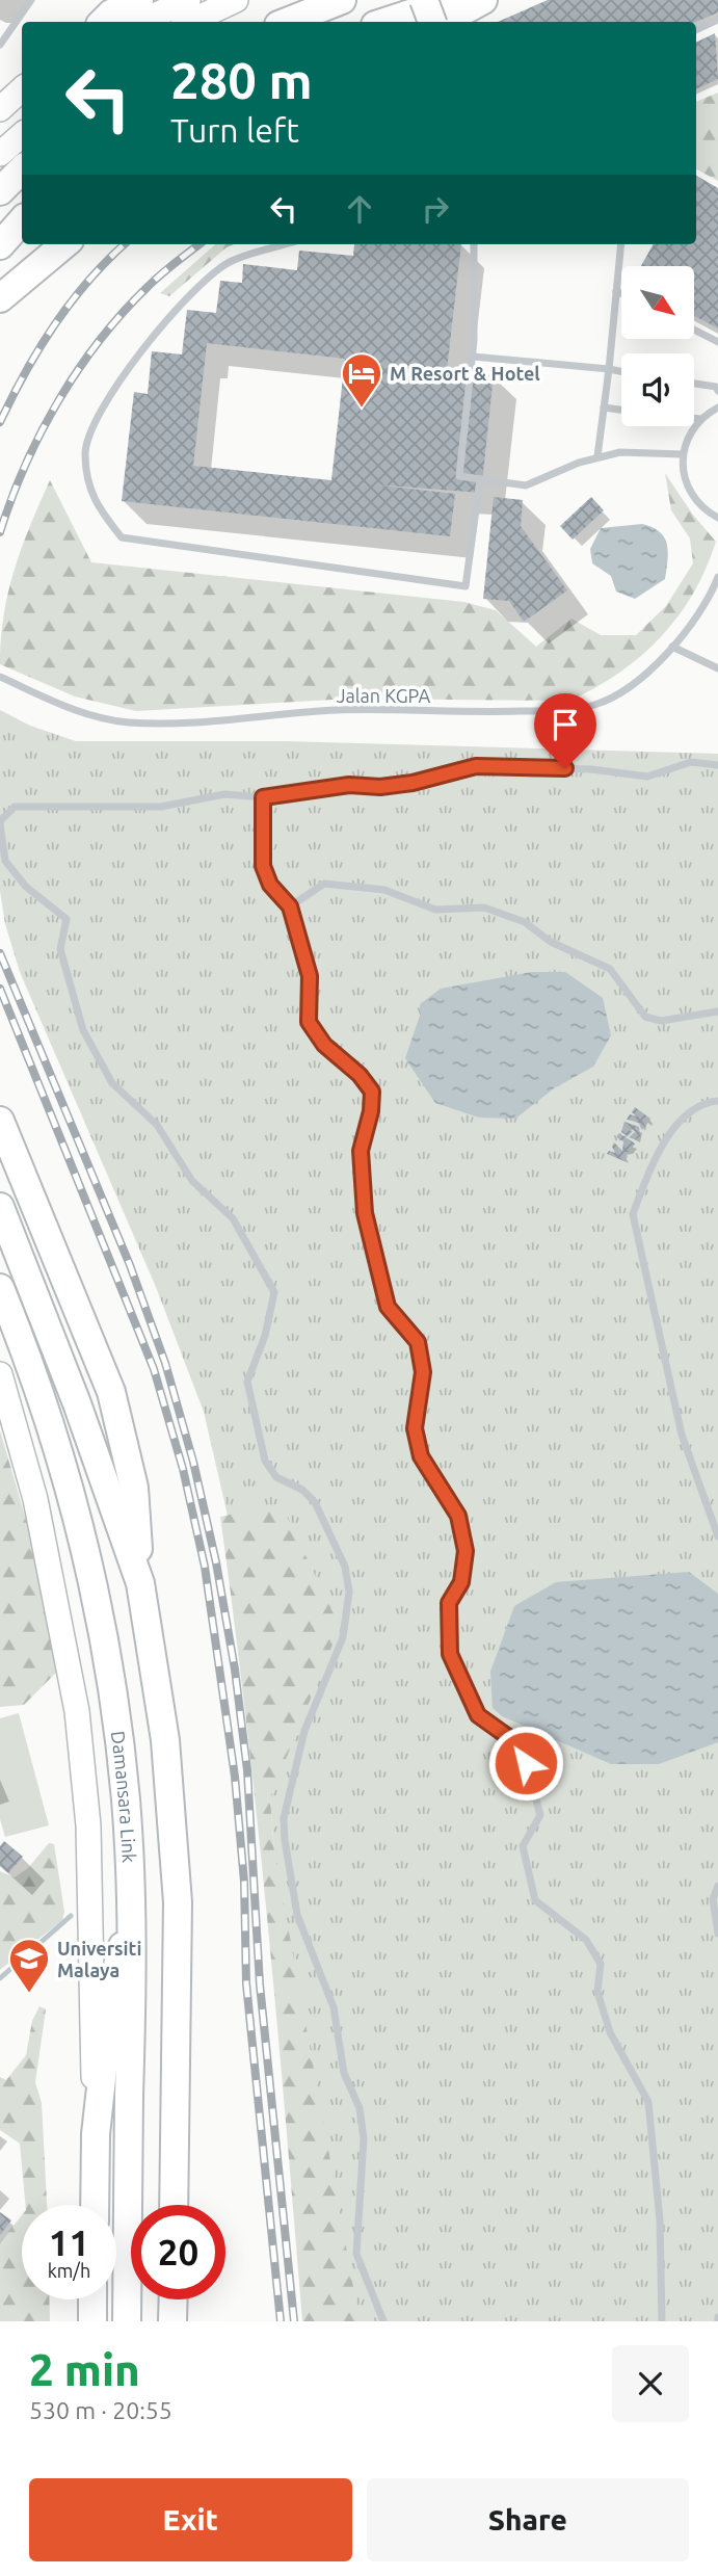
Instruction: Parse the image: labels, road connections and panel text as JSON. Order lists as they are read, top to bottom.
{
  "streets": {
    "highway": ["Damansara Link"],
    "lane": ["Jalan KGPA"]
  },
  "places": {
    "hotel": ["M Resort & Hotel"],
    "school or university": ["Universiti Malaya"]
  },
  "north": "bottom right",
  "page": {
    "turn": ["280 m", "Turn left"],
    "speed": "11 km/h",
    "limit": "20",
    "heading": ["2 min", "530 m · 20:55"],
    "buttons": ["Exit", "Share"]
  }
}
